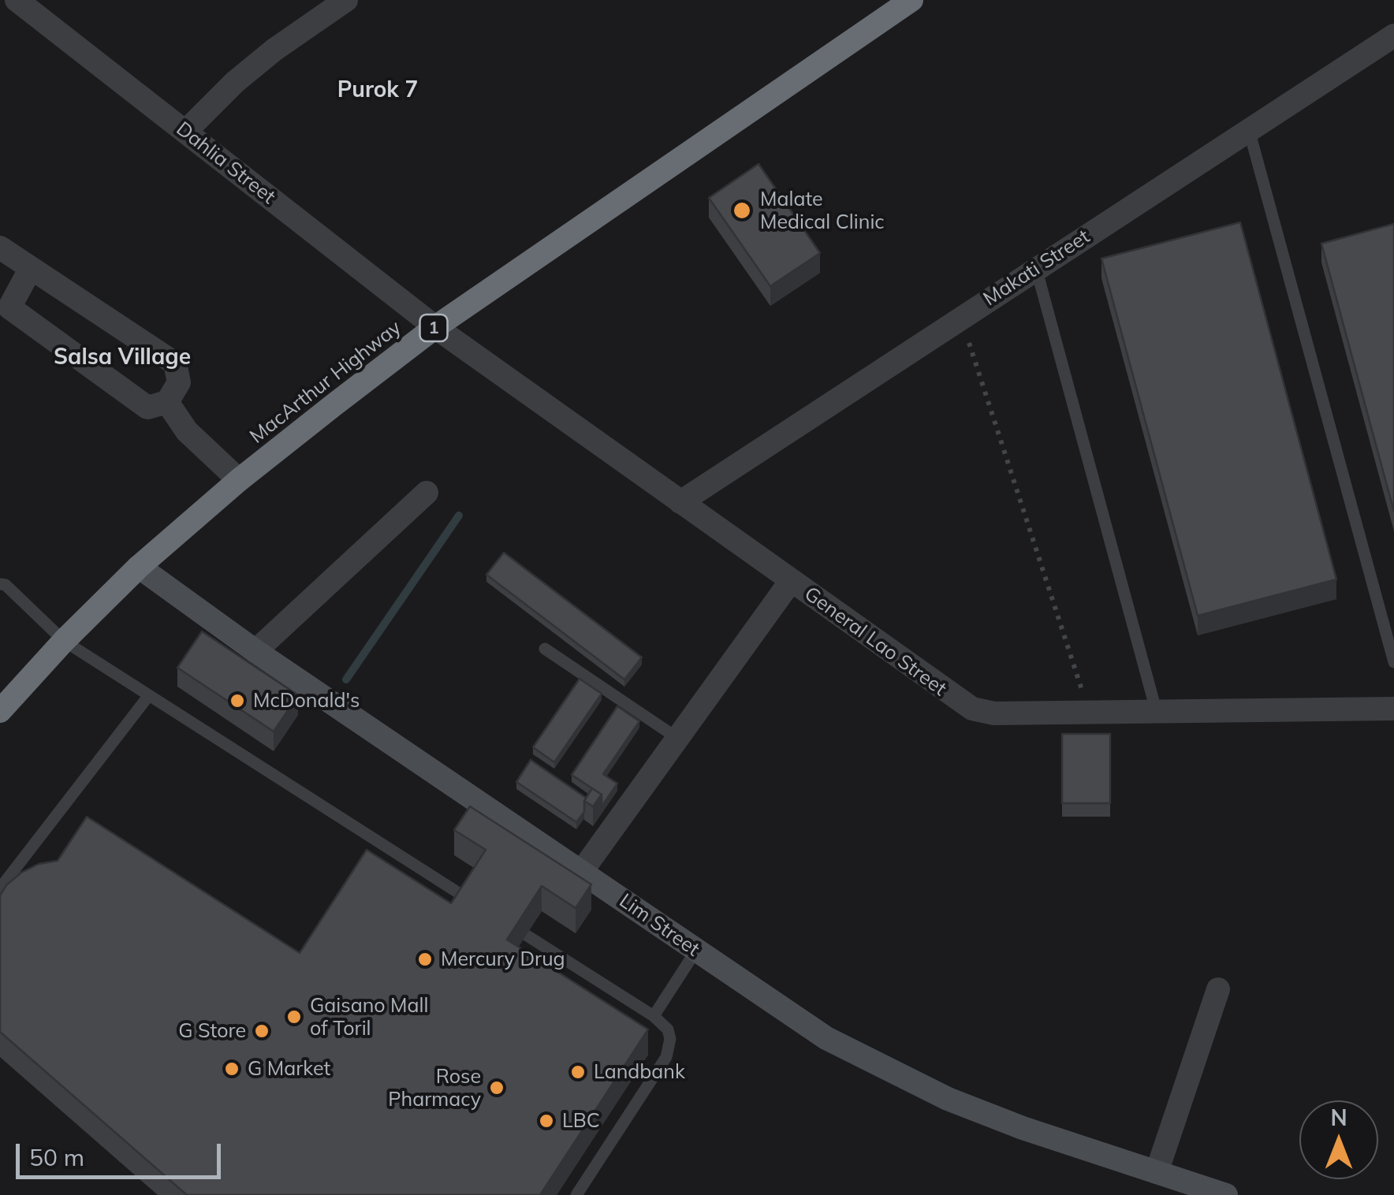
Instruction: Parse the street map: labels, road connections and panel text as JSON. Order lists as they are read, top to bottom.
{
  "streets": {
    "highway": ["1", "MacArthur Highway"],
    "street": [
      "Dahlia Street",
      "Makati Street",
      "General Lao Street",
      "Lim Street"
    ]
  },
  "crossings": [
    ["Dahlia Street", "MacArthur Highway"],
    ["Dahlia Street", "General Lao Street"],
    ["Makati Street", "General Lao Street"],
    ["MacArthur Highway", "General Lao Street"],
    ["MacArthur Highway", "Lim Street"]
  ],
  "districts": ["Purok 7", "Salsa Village"],
  "places": [
    "Malate Medical Clinic",
    "McDonald's",
    "Mercury Drug",
    "Gaisano Mall of Toril",
    "G Store",
    "G Market",
    "Landbank",
    "Rose Pharmacy",
    "LBC"
  ],
  "scale_bar": "50 m",
  "north": "top"
}
